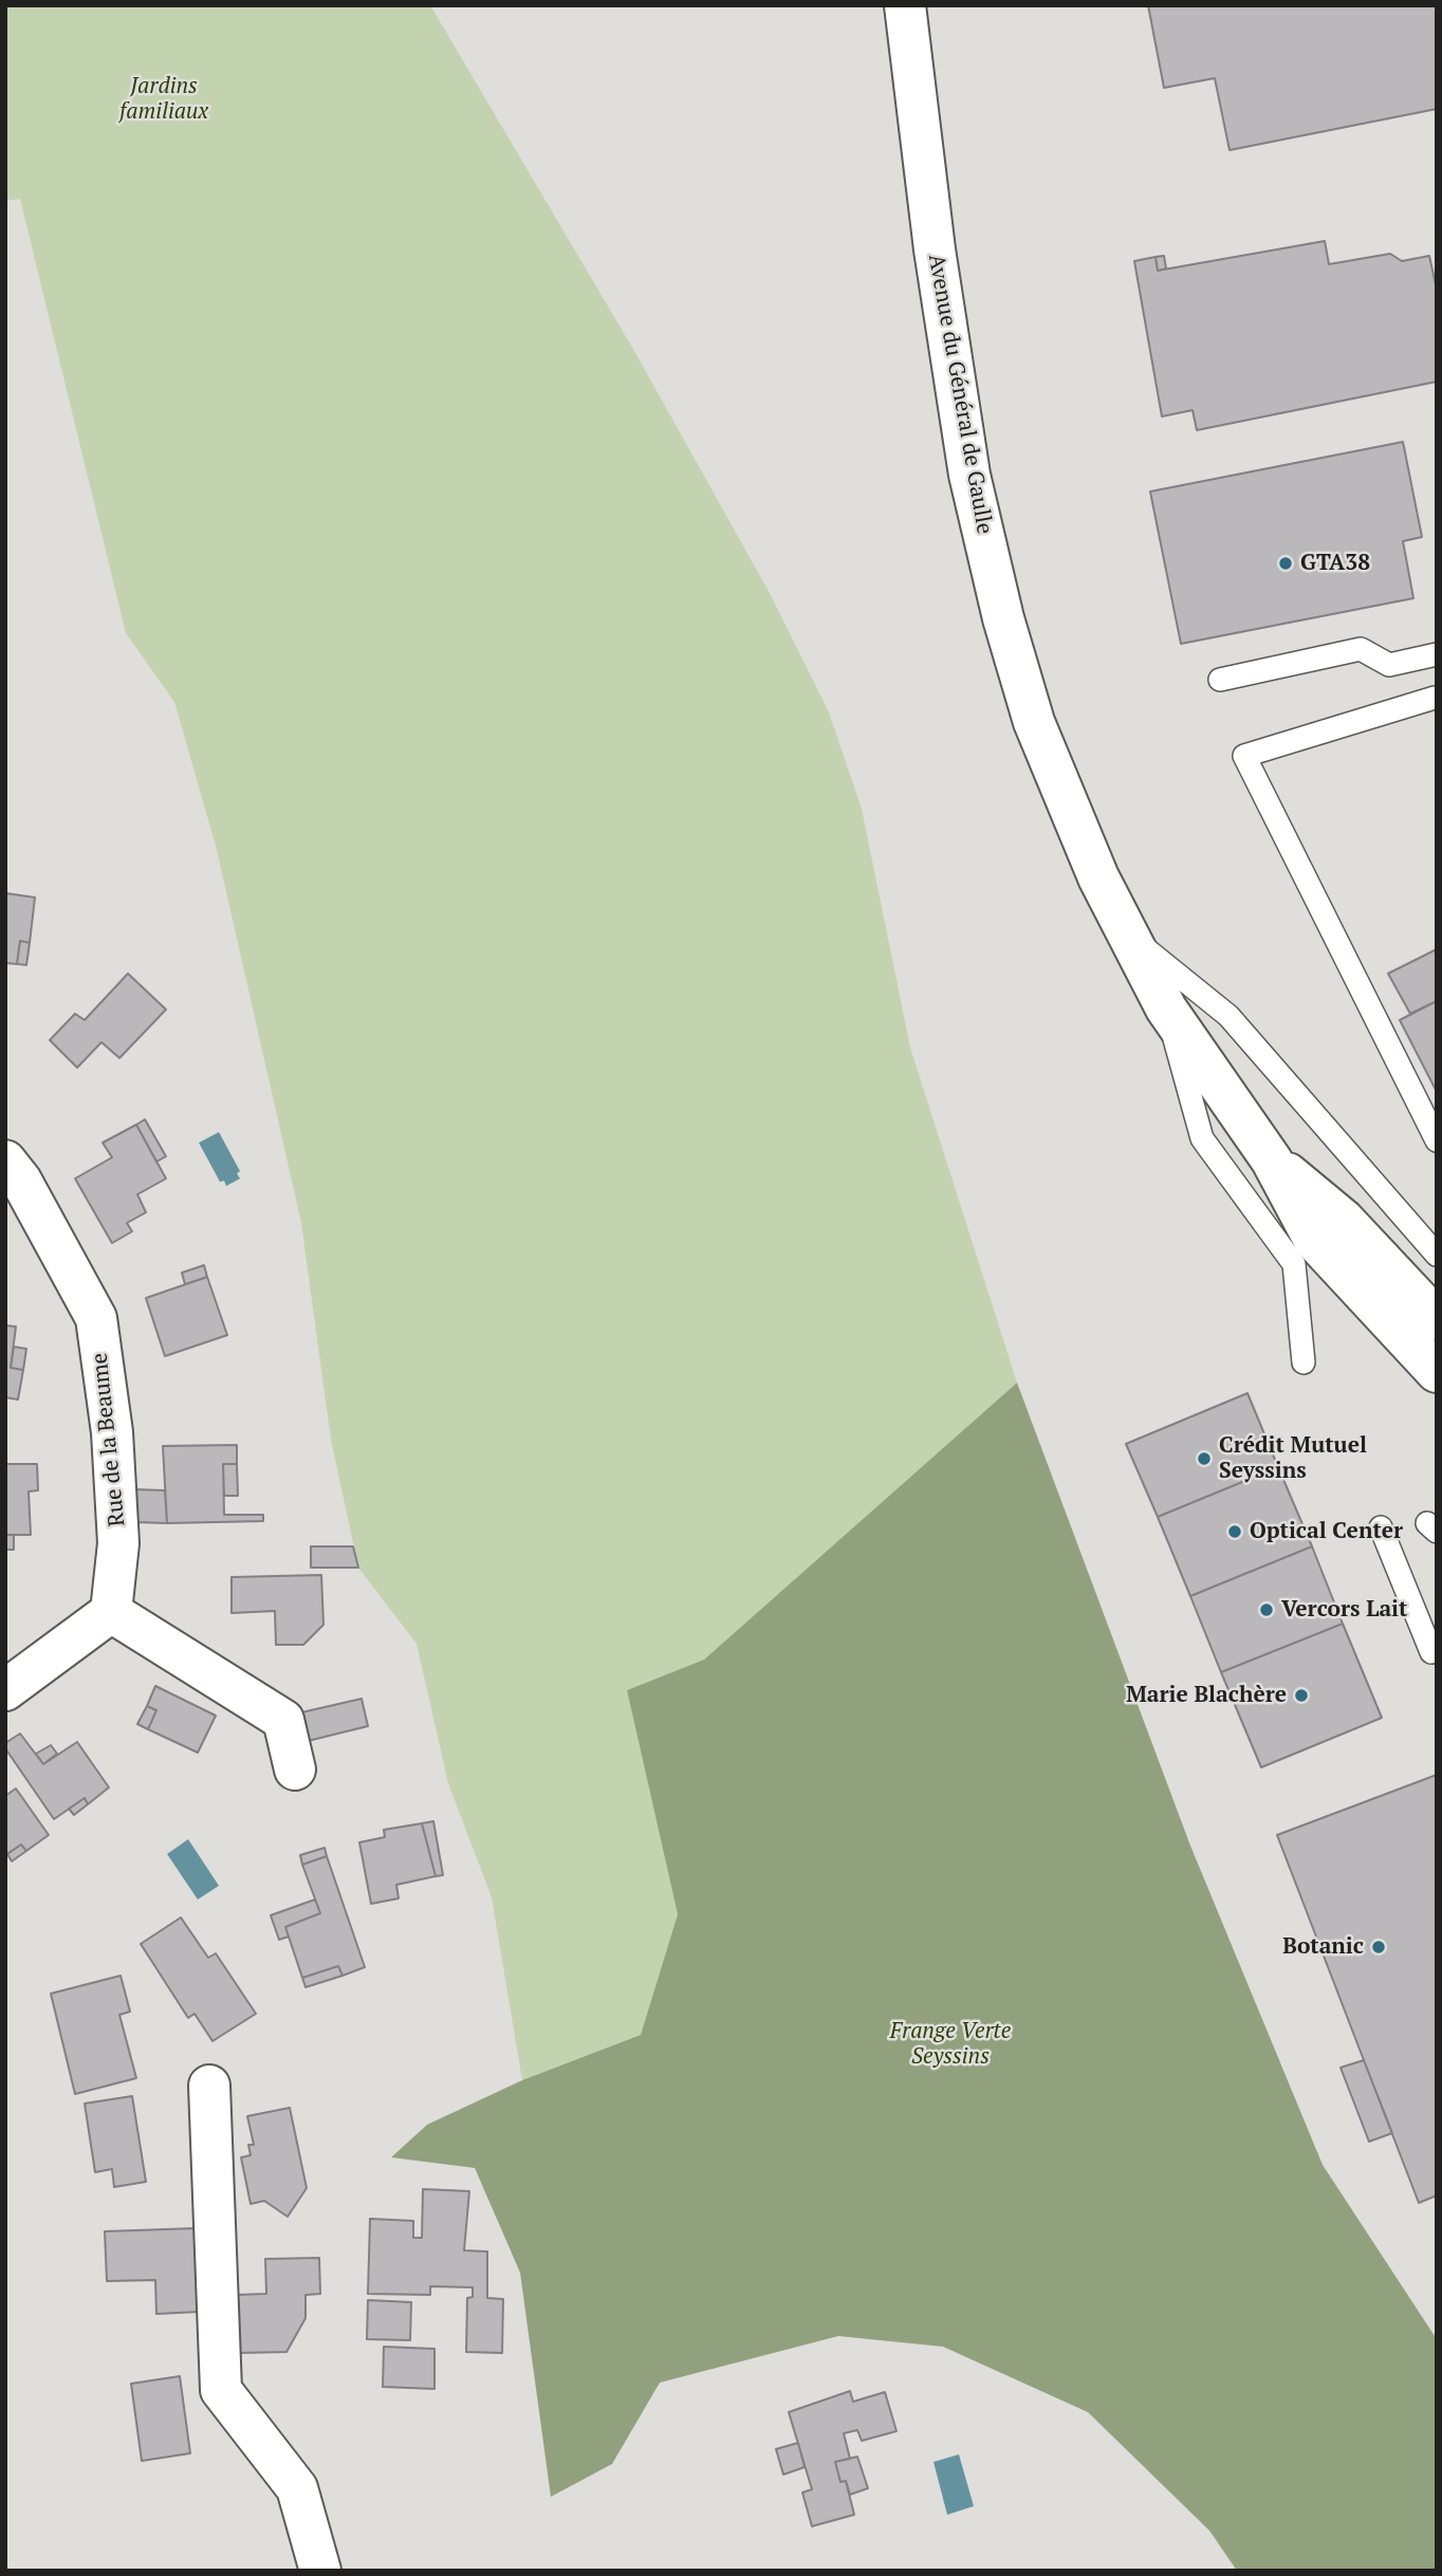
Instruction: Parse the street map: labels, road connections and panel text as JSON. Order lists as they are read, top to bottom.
{
  "streets": {
    "main road": ["Avenue du Général de Gaulle", "Rue de la Beaume"]
  },
  "parks": ["Jardins familiaux", "Frange Verte Seyssins"],
  "places": [
    "GTA38",
    "Crédit Mutuel Seyssins",
    "Optical Center",
    "Vercors Lait",
    "Marie Blachère",
    "Botanic"
  ]
}
